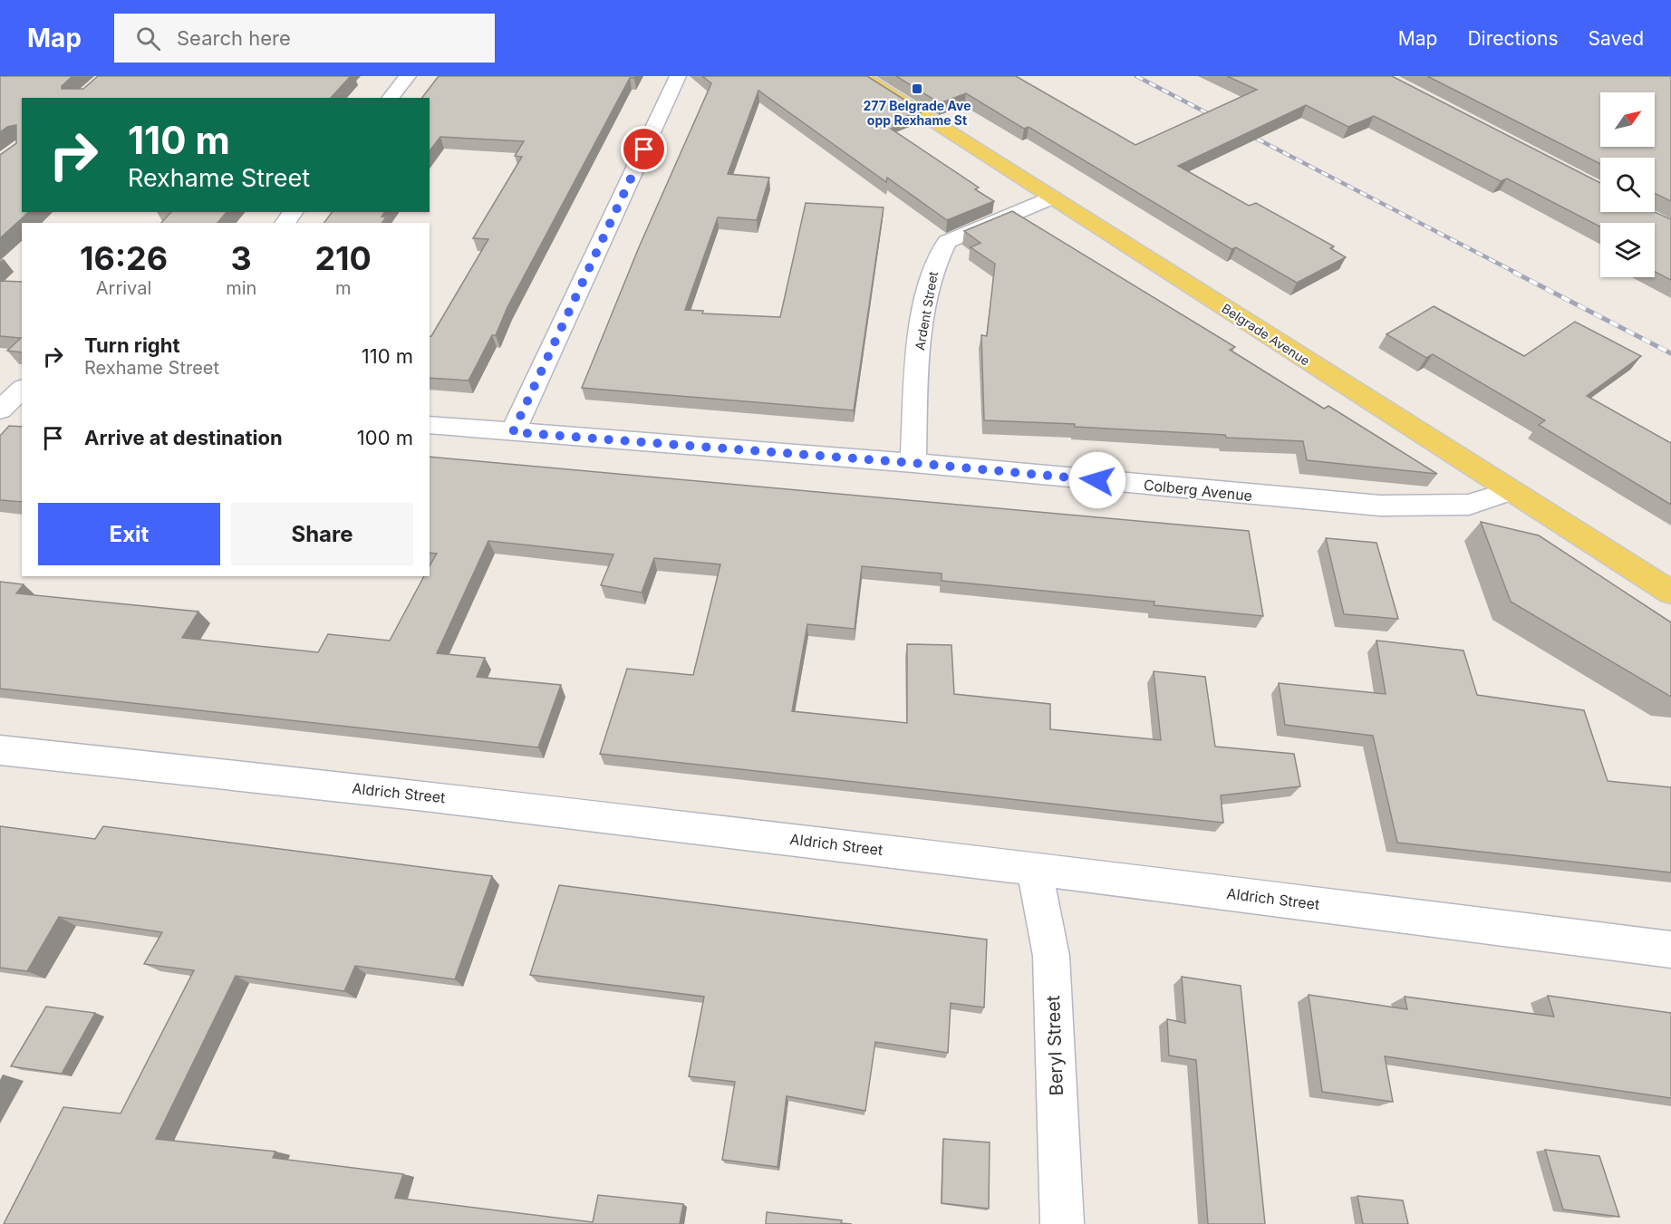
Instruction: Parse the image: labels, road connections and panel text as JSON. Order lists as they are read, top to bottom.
{
  "streets": {
    "main road": ["Belgrade Avenue"],
    "street": [
      "Ardent Street",
      "Colberg Avenue",
      "Aldrich Street",
      "Beryl Street"
    ]
  },
  "crossings": [
    ["Ardent Street", "Belgrade Avenue"],
    ["Ardent Street", "Colberg Avenue"],
    ["Belgrade Avenue", "Colberg Avenue"],
    ["Aldrich Street", "Beryl Street"]
  ],
  "places": {
    "transit": ["277 Belgrade Ave opp Rexhame St"]
  },
  "north": "top right",
  "page": {
    "header": "Map",
    "search": "Search here",
    "nav": ["Map", "Directions", "Saved"],
    "turn": ["110 m", "Rexhame Street"],
    "eta": [
      "16:26",
      "Arrival",
      "3",
      "min",
      "210",
      "m"
    ],
    "list": [
      {
        "name": "Turn right",
        "note": "Rexhame Street",
        "value": "110 m"
      },
      {
        "name": "Arrive at destination",
        "value": "100 m"
      }
    ],
    "buttons": ["Exit", "Share"]
  }
}
